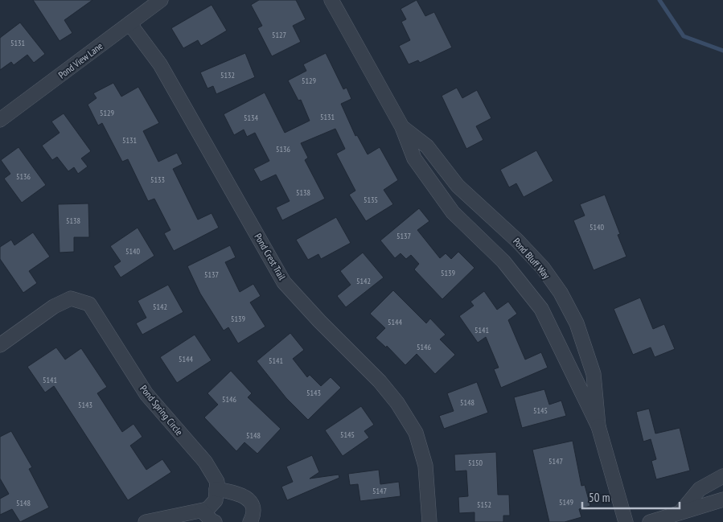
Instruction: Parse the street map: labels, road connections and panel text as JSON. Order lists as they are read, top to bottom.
{
  "streets": {
    "street": [
      "Pond View Lane",
      "Pond Crest Trail",
      "Pond Bluff Way",
      "Pond Spring Circle"
    ]
  },
  "crossings": [
    ["Pond View Lane", "Pond Crest Trail"]
  ],
  "house_numbers": [
    "5127",
    "5131",
    "5132",
    "5129",
    "5129",
    "5131",
    "5134",
    "5131",
    "5136",
    "5136",
    "5133",
    "5138",
    "5135",
    "5138",
    "5140",
    "5137",
    "5140",
    "5139",
    "5137",
    "5142",
    "5142",
    "5139",
    "5144",
    "5141",
    "5146",
    "5144",
    "5141",
    "5141",
    "5143",
    "5146",
    "5148",
    "5143",
    "5145",
    "5145",
    "5148",
    "5147",
    "5150",
    "5147",
    "5149",
    "5148",
    "5152"
  ],
  "scale_bar": "50 m"
}
